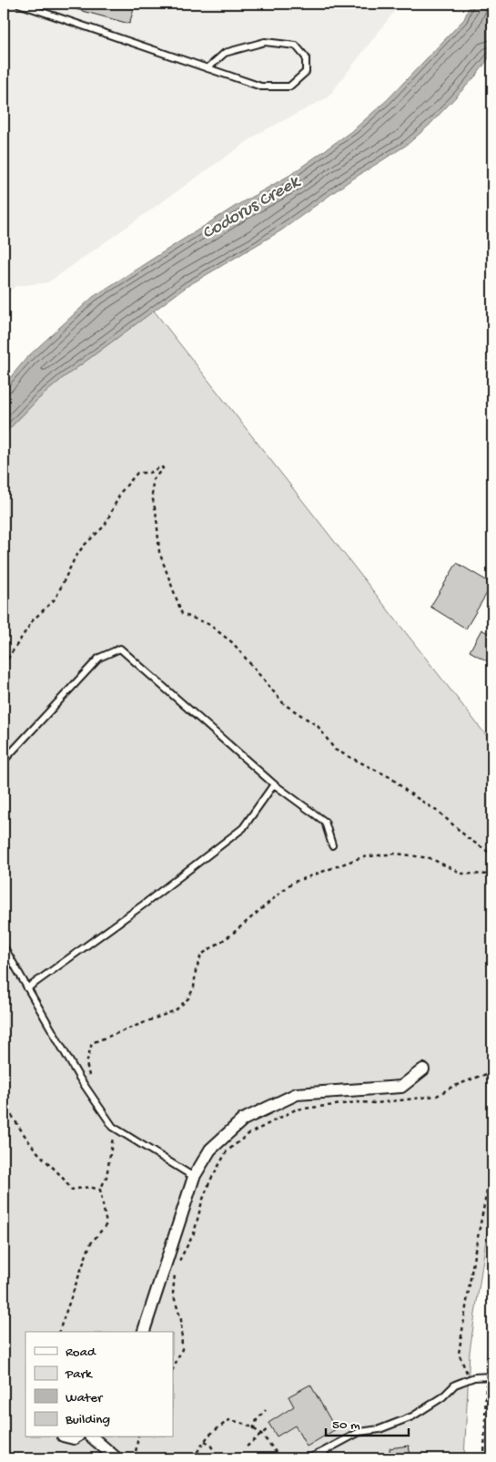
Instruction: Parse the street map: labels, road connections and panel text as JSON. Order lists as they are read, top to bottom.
{
  "water": ["Codorus Creek"],
  "legend": [
    "Road",
    "Park",
    "Water",
    "Building"
  ],
  "scale_bar": "50 m"
}
